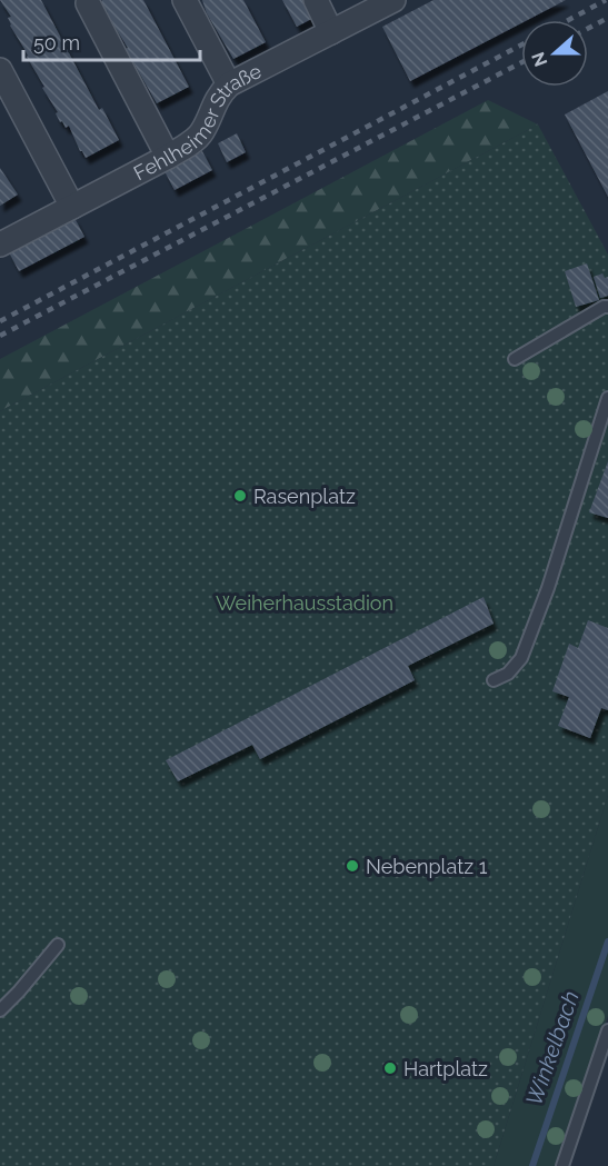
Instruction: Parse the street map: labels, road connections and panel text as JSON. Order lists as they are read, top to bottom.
{
  "streets": {
    "street": ["Fehlheimer Straße"]
  },
  "water": ["Winkelbach"],
  "parks": ["Weiherhausstadion"],
  "places": ["Rasenplatz", "Nebenplatz 1", "Hartplatz"],
  "scale_bar": "50 m",
  "north": "left"
}
